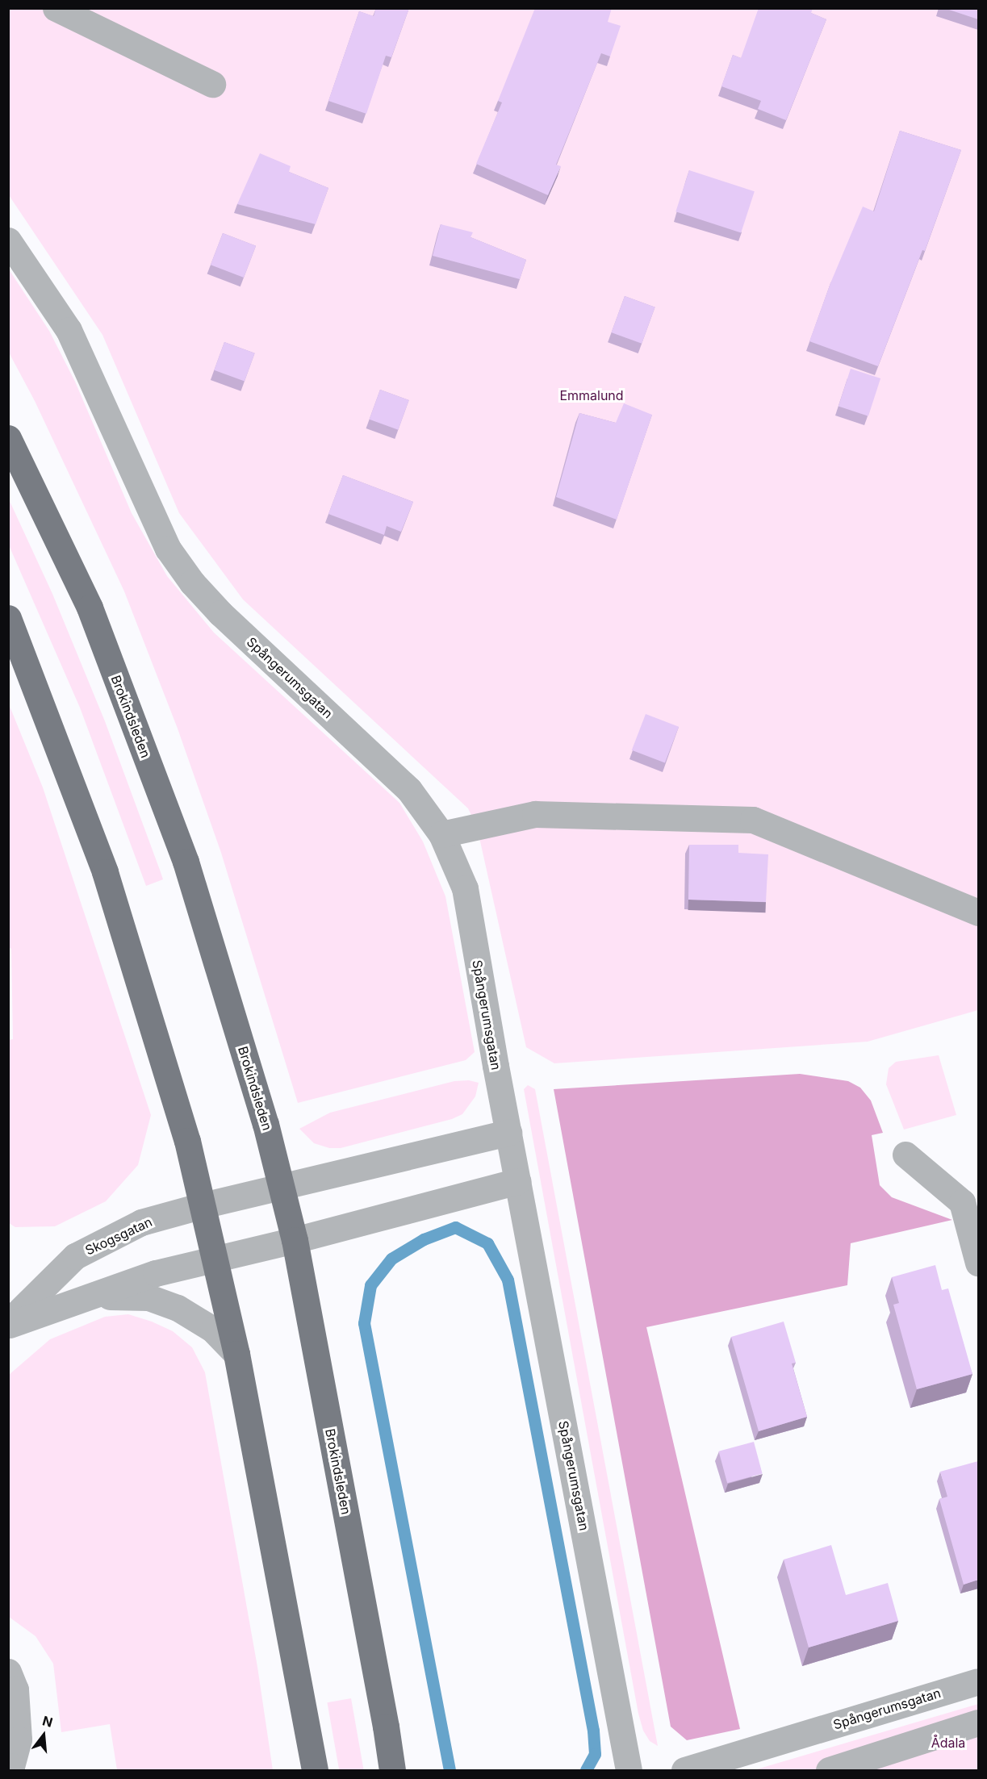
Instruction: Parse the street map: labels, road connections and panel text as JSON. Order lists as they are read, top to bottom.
{
  "streets": {
    "main road": ["Brokindsleden"],
    "street": ["Spångerumsgatan", "Skogsgatan"]
  },
  "crossings": [
    ["Brokindsleden", "Skogsgatan"]
  ],
  "parks": ["Emmalund", "Ådala"],
  "north": "top"
}
